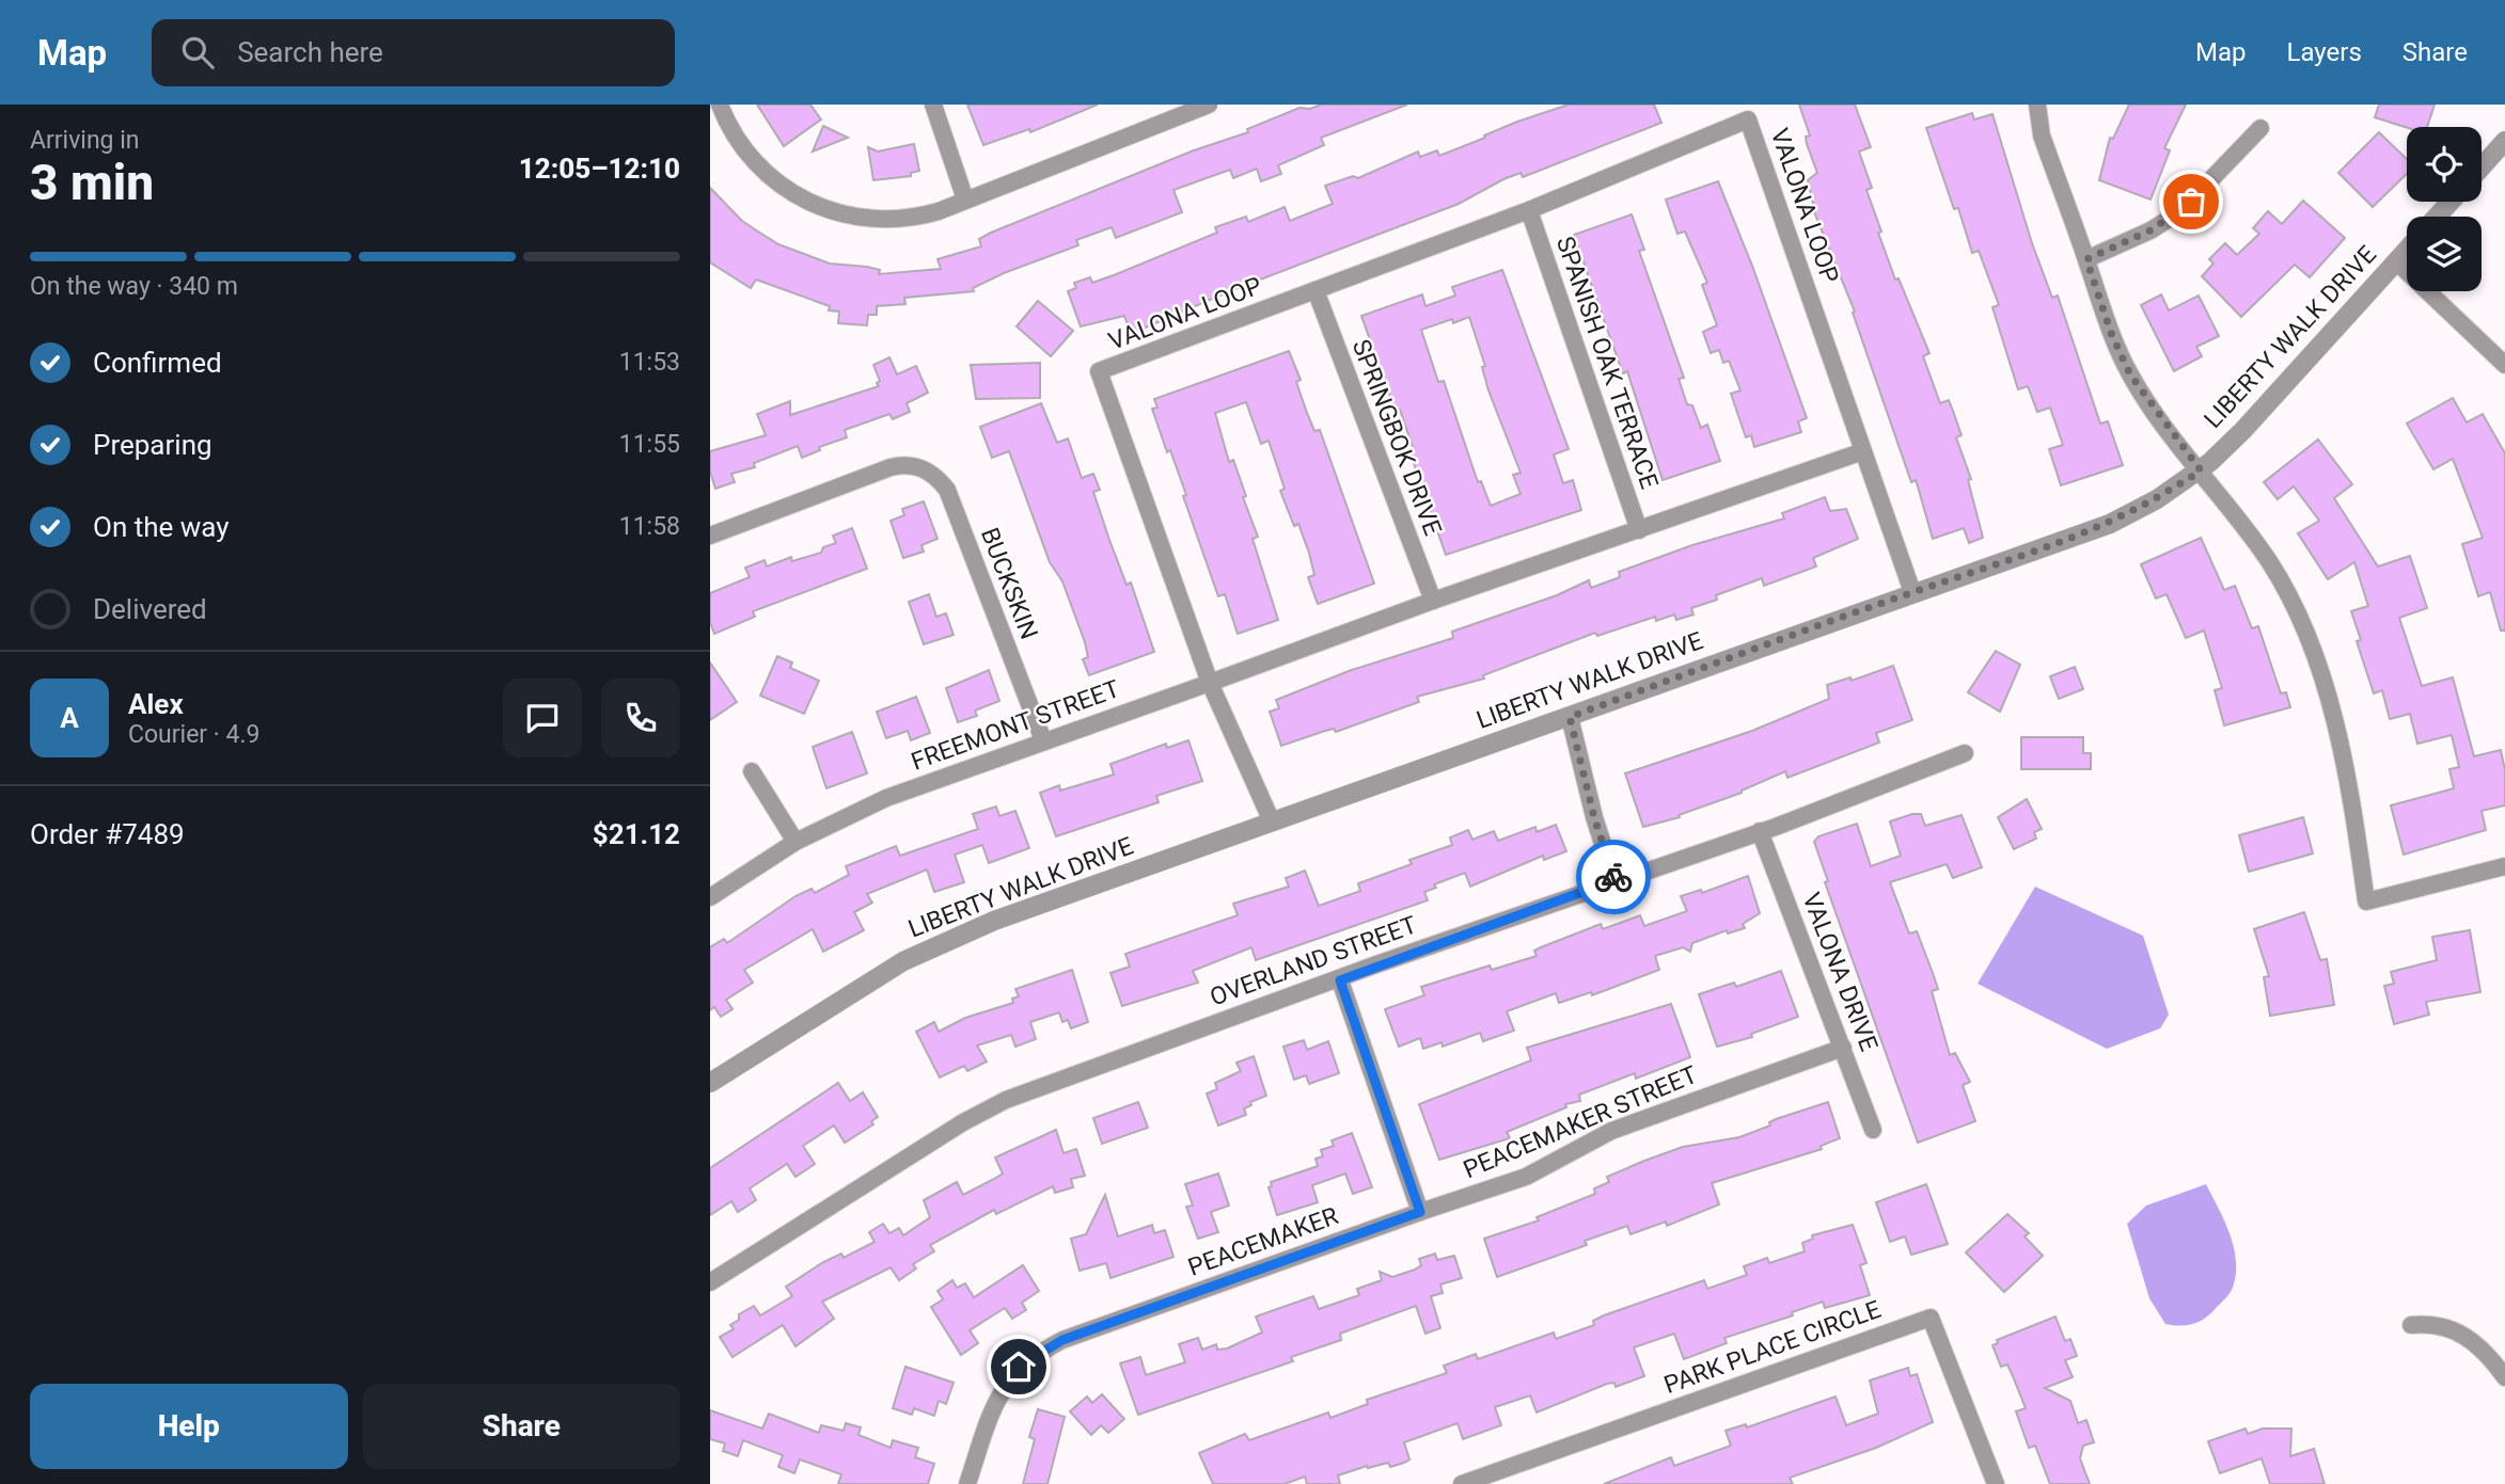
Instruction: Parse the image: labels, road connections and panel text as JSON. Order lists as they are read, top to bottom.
{
  "streets": {
    "street": [
      "VALONA LOOP",
      "LIBERTY WALK DRIVE",
      "SPANISH OAK TERRACE",
      "SPRINGBOK DRIVE",
      "BUCKSKIN",
      "FREEMONT STREET",
      "OVERLAND STREET",
      "VALONA DRIVE",
      "PEACEMAKER STREET",
      "PEACEMAKER",
      "PARK PLACE CIRCLE"
    ]
  },
  "crossings": [
    ["VALONA LOOP", "LIBERTY WALK DRIVE"],
    ["VALONA LOOP", "SPANISH OAK TERRACE"],
    ["VALONA LOOP", "SPRINGBOK DRIVE"],
    ["VALONA LOOP", "FREEMONT STREET"],
    ["BUCKSKIN", "FREEMONT STREET"],
    ["OVERLAND STREET", "VALONA DRIVE"],
    ["VALONA DRIVE", "PEACEMAKER STREET"],
    ["PEACEMAKER STREET", "PEACEMAKER"]
  ],
  "page": {
    "header": "Map",
    "search": "Search here",
    "nav": ["Map", "Layers", "Share"],
    "heading": ["3 min", "Arriving in", "12:05–12:10"],
    "panel": [
      "Alex",
      "Courier · 4.9",
      "Order #7489",
      "$21.12"
    ],
    "bar": "On the way · 340 m",
    "list": [
      ["Confirmed", "11:53"],
      ["Preparing", "11:55"],
      ["On the way", "11:58"],
      "Delivered"
    ],
    "round": "A",
    "buttons": ["Help", "Share"]
  }
}
